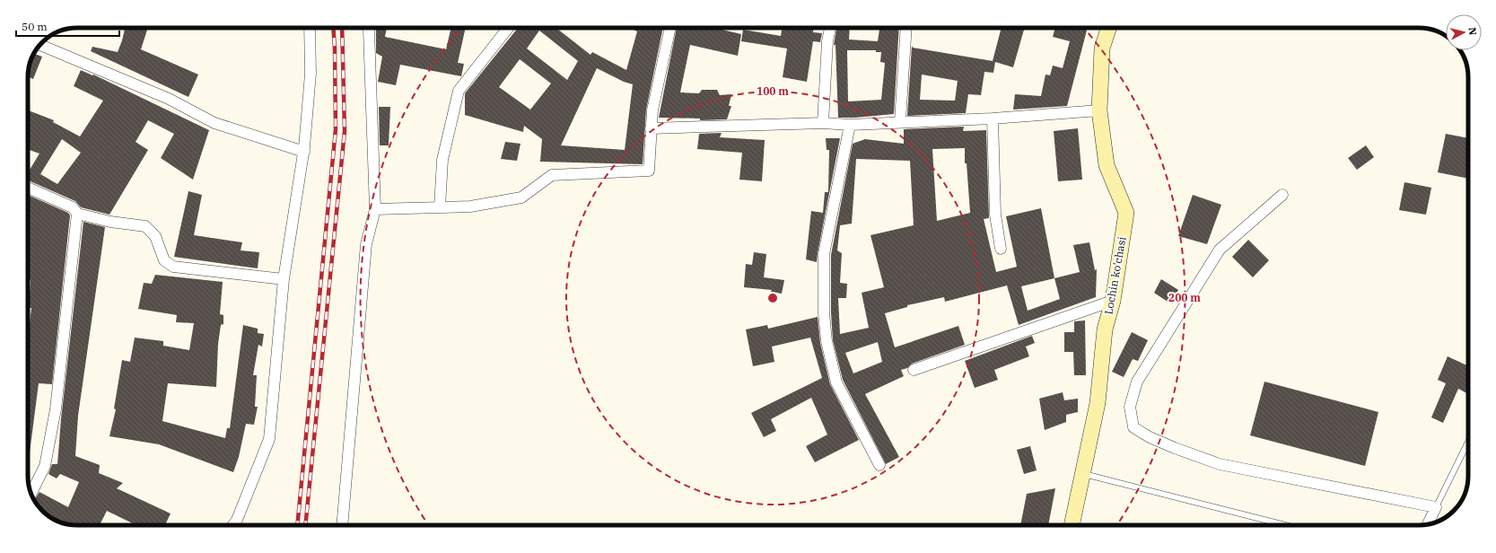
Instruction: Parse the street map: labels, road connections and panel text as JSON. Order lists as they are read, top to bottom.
{
  "streets": {
    "street": ["Lochin ko'chasi"]
  },
  "scale_bar": "50 m",
  "north": "right",
  "rings": ["100 m", "200 m"]
}
